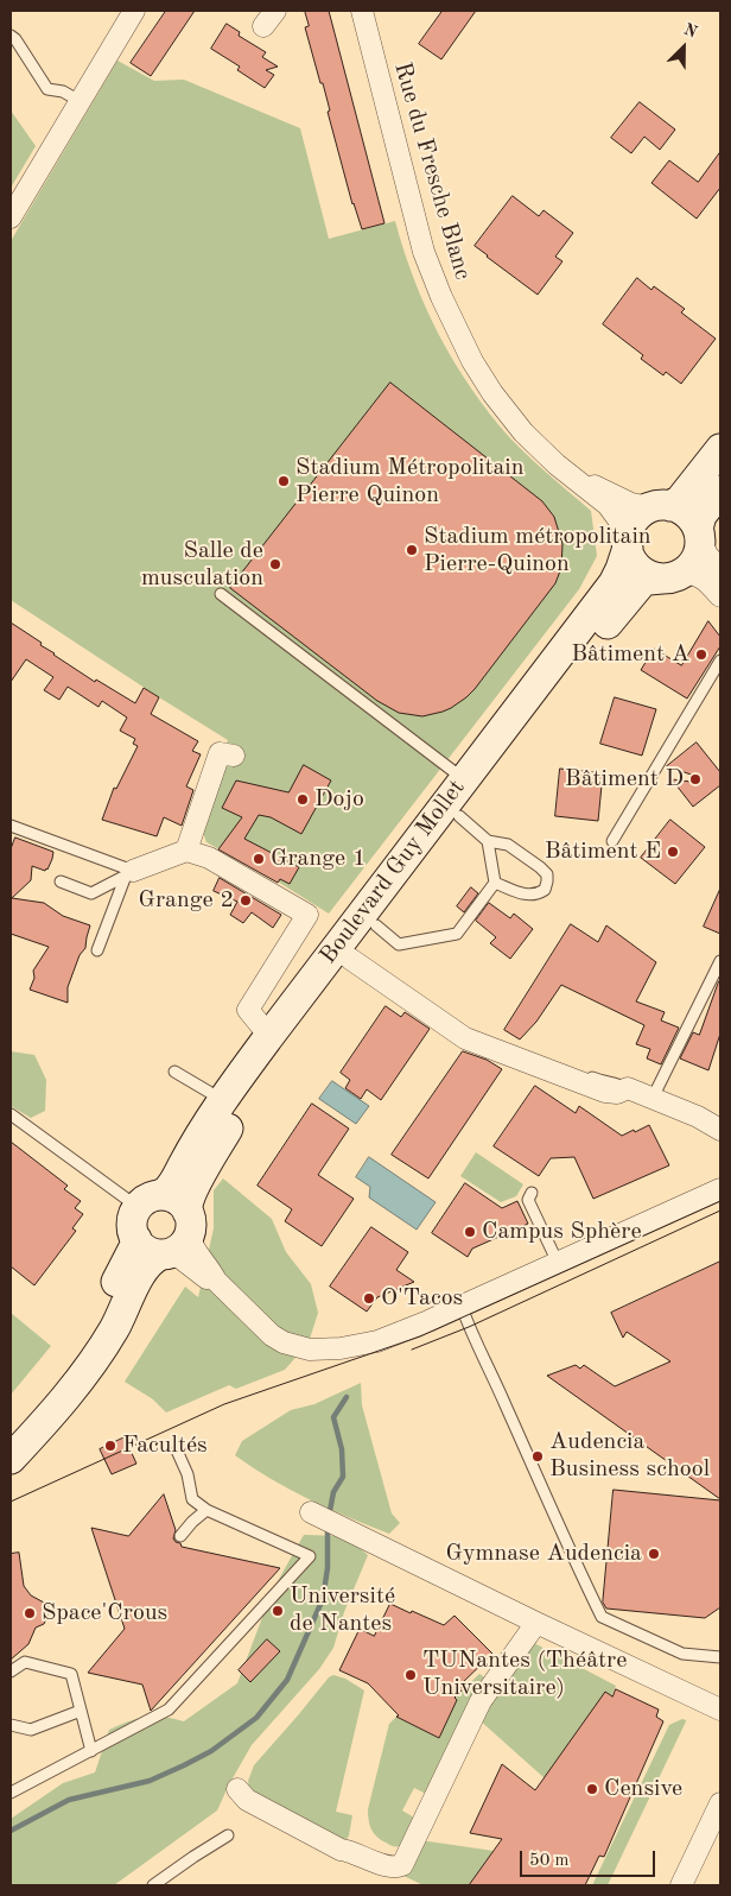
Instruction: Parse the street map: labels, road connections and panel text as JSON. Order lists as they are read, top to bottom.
{
  "streets": {
    "main road": ["Boulevard Guy Mollet"],
    "street": ["Rue du Fresche Blanc"]
  },
  "crossings": [
    ["Rue du Fresche Blanc", "Boulevard Guy Mollet"]
  ],
  "places": [
    "Stadium Métropolitain Pierre Quinon",
    "Stadium métropolitain Pierre-Quinon",
    "Salle de musculation",
    "Bâtiment A",
    "Bâtiment D",
    "Dojo",
    "Bâtiment E",
    "Grange 1",
    "Grange 2",
    "Campus Sphère",
    "O'Tacos",
    "Facultés",
    "Audencia Business school",
    "Gymnase Audencia",
    "Université de Nantes",
    "Space'Crous",
    "TUNantes (Théâtre Universitaire)",
    "Censive"
  ],
  "scale_bar": "50 m",
  "north": "top right"
}
